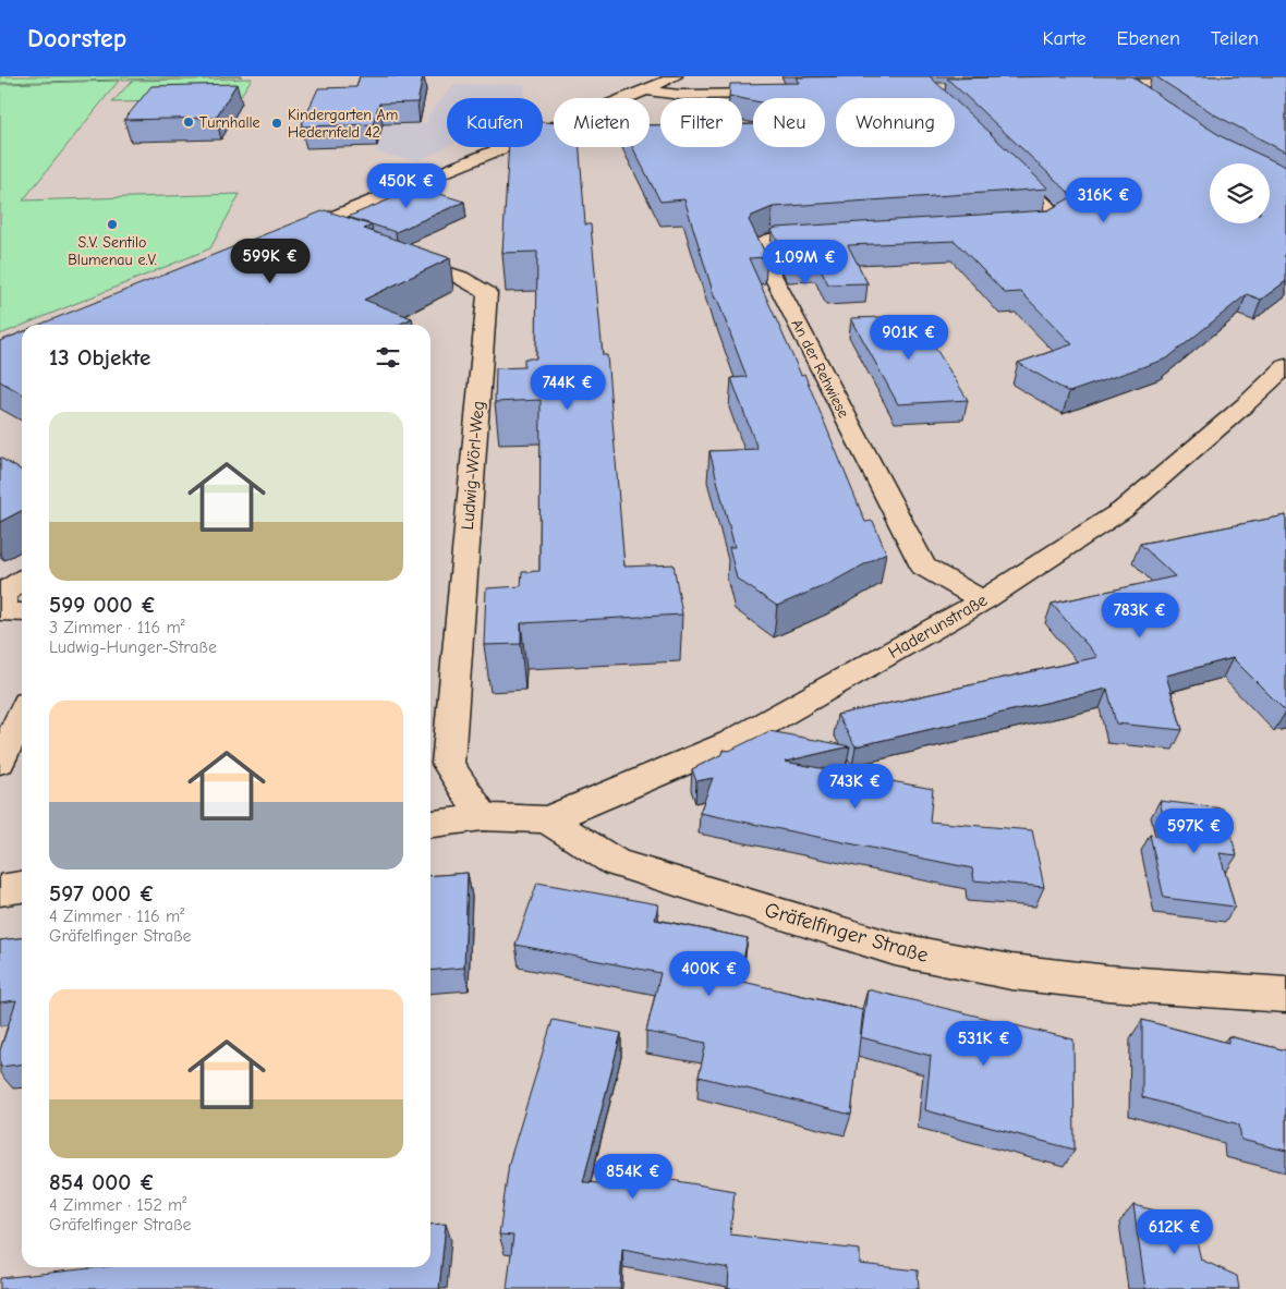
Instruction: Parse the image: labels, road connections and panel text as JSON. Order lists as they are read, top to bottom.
{
  "streets": {
    "street": [
      "An der Rehwiese",
      "Ludwig-Wörl-Weg",
      "Haderunstraße",
      "Gräfelfinger Straße"
    ]
  },
  "crossings": [
    ["An der Rehwiese", "Haderunstraße"],
    ["Haderunstraße", "Gräfelfinger Straße"]
  ],
  "places": ["Turnhalle", "Kindergarten Am Hedernfeld 42", "S.V. Sentilo Blumenau e.V."],
  "page": {
    "header": "Doorstep",
    "nav": ["Karte", "Ebenen", "Teilen"],
    "chip": [
      "Kaufen",
      "Mieten",
      "Filter",
      "Neu",
      "Wohnung"
    ],
    "price": [
      "450K €",
      "316K €",
      "599K €",
      "1.09M €",
      "901K €",
      "744K €",
      "783K €",
      "743K €",
      "597K €",
      "400K €",
      "531K €",
      "854K €",
      "612K €"
    ],
    "heading": "13 Objekte",
    "list": [
      {
        "name": "599 000 €",
        "note": "3 Zimmer · 116 m² · Ludwig-Hunger-Straße"
      },
      {
        "name": "597 000 €",
        "note": "4 Zimmer · 116 m² · Gräfelfinger Straße"
      },
      {
        "name": "854 000 €",
        "note": "4 Zimmer · 152 m² · Gräfelfinger Straße"
      }
    ]
  }
}
